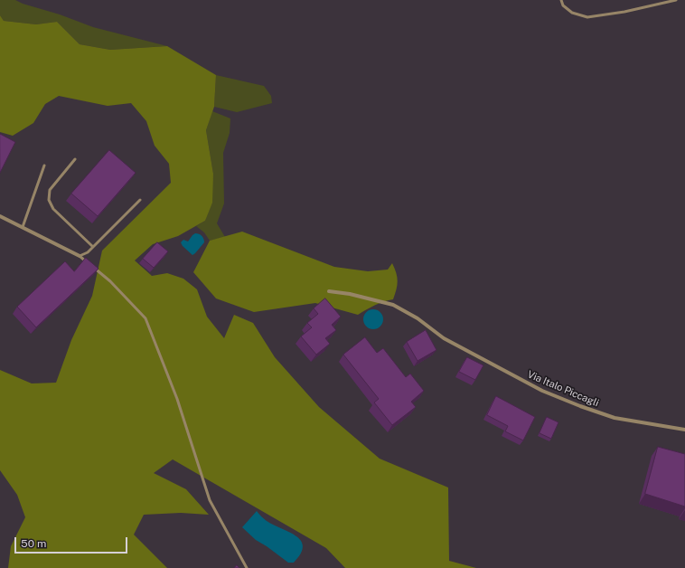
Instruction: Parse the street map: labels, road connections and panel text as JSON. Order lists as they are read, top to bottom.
{
  "streets": {
    "street": ["Via Italo Piccagli"]
  },
  "scale_bar": "50 m"
}
